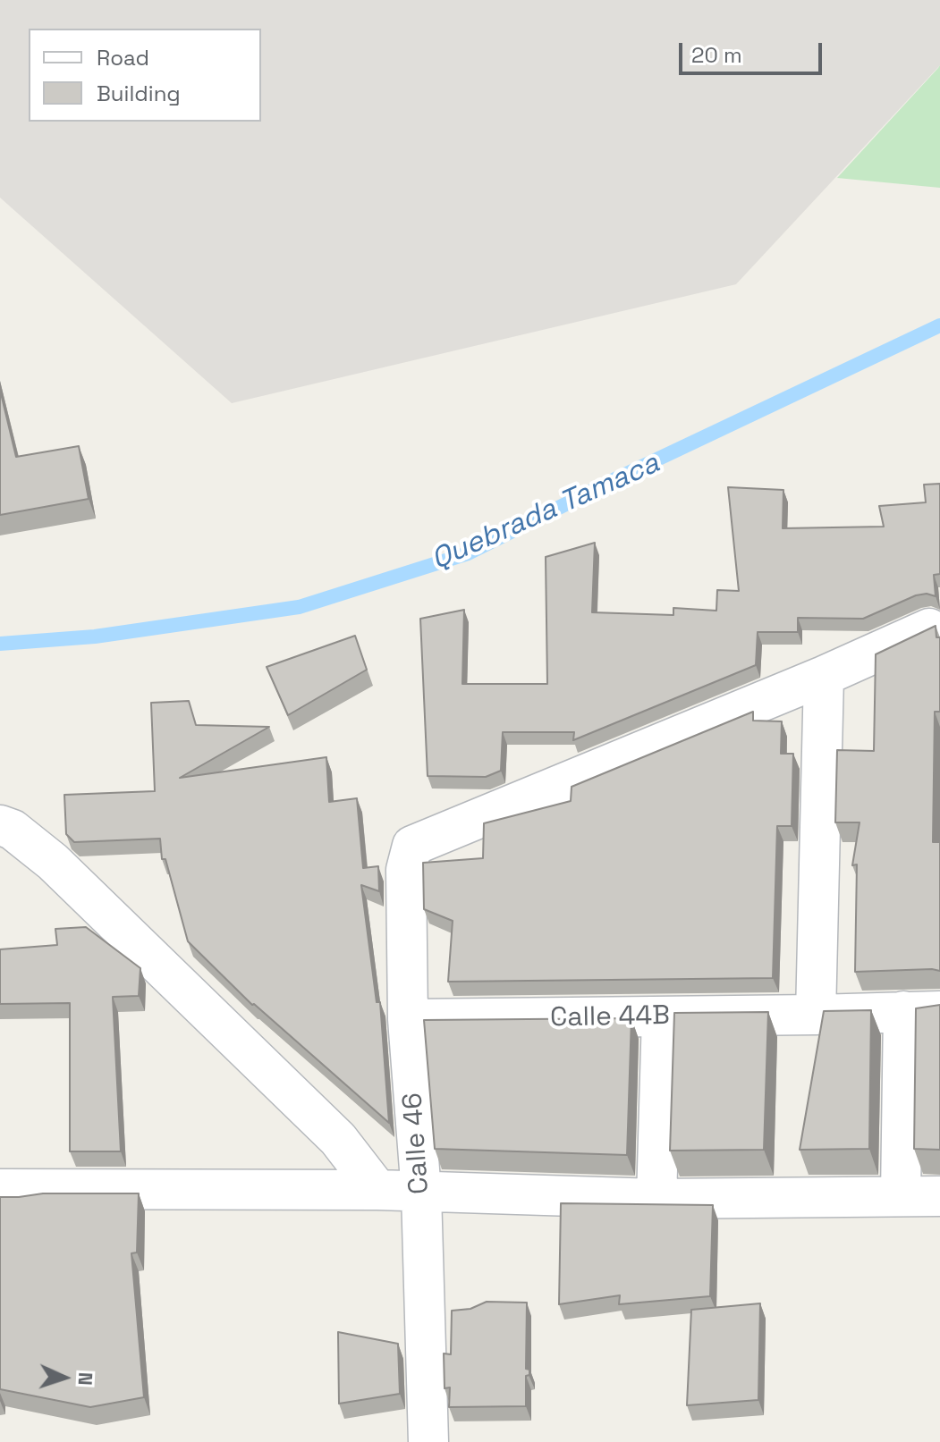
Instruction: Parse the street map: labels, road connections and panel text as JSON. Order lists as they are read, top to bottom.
{
  "streets": {
    "street": ["Calle 44B", "Calle 46"]
  },
  "crossings": [
    ["Calle 44B", "Calle 46"]
  ],
  "water": ["Quebrada Tamaca"],
  "legend": ["Road", "Building"],
  "scale_bar": "20 m",
  "north": "right"
}
